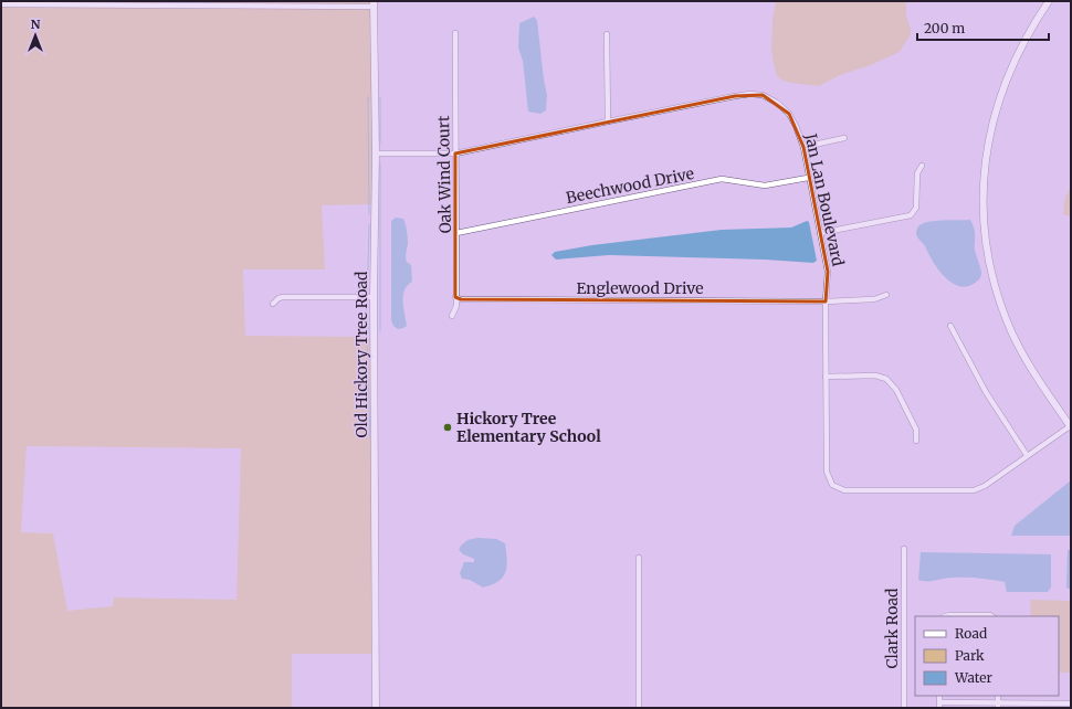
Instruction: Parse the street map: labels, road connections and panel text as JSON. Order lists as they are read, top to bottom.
{
  "streets": {
    "street": [
      "Oak Wind Court",
      "Beechwood Drive",
      "Jan Lan Boulevard",
      "Englewood Drive",
      "Old Hickory Tree Road",
      "Clark Road"
    ]
  },
  "crossings": [
    ["Oak Wind Court", "Beechwood Drive"],
    ["Oak Wind Court", "Jan Lan Boulevard"],
    ["Oak Wind Court", "Englewood Drive"],
    ["Beechwood Drive", "Jan Lan Boulevard"],
    ["Jan Lan Boulevard", "Englewood Drive"],
    ["Jan Lan Boulevard", "Old Hickory Tree Road"]
  ],
  "places": ["Hickory Tree Elementary School"],
  "legend": ["Road", "Park", "Water"],
  "scale_bar": "200 m",
  "north": "top"
}
